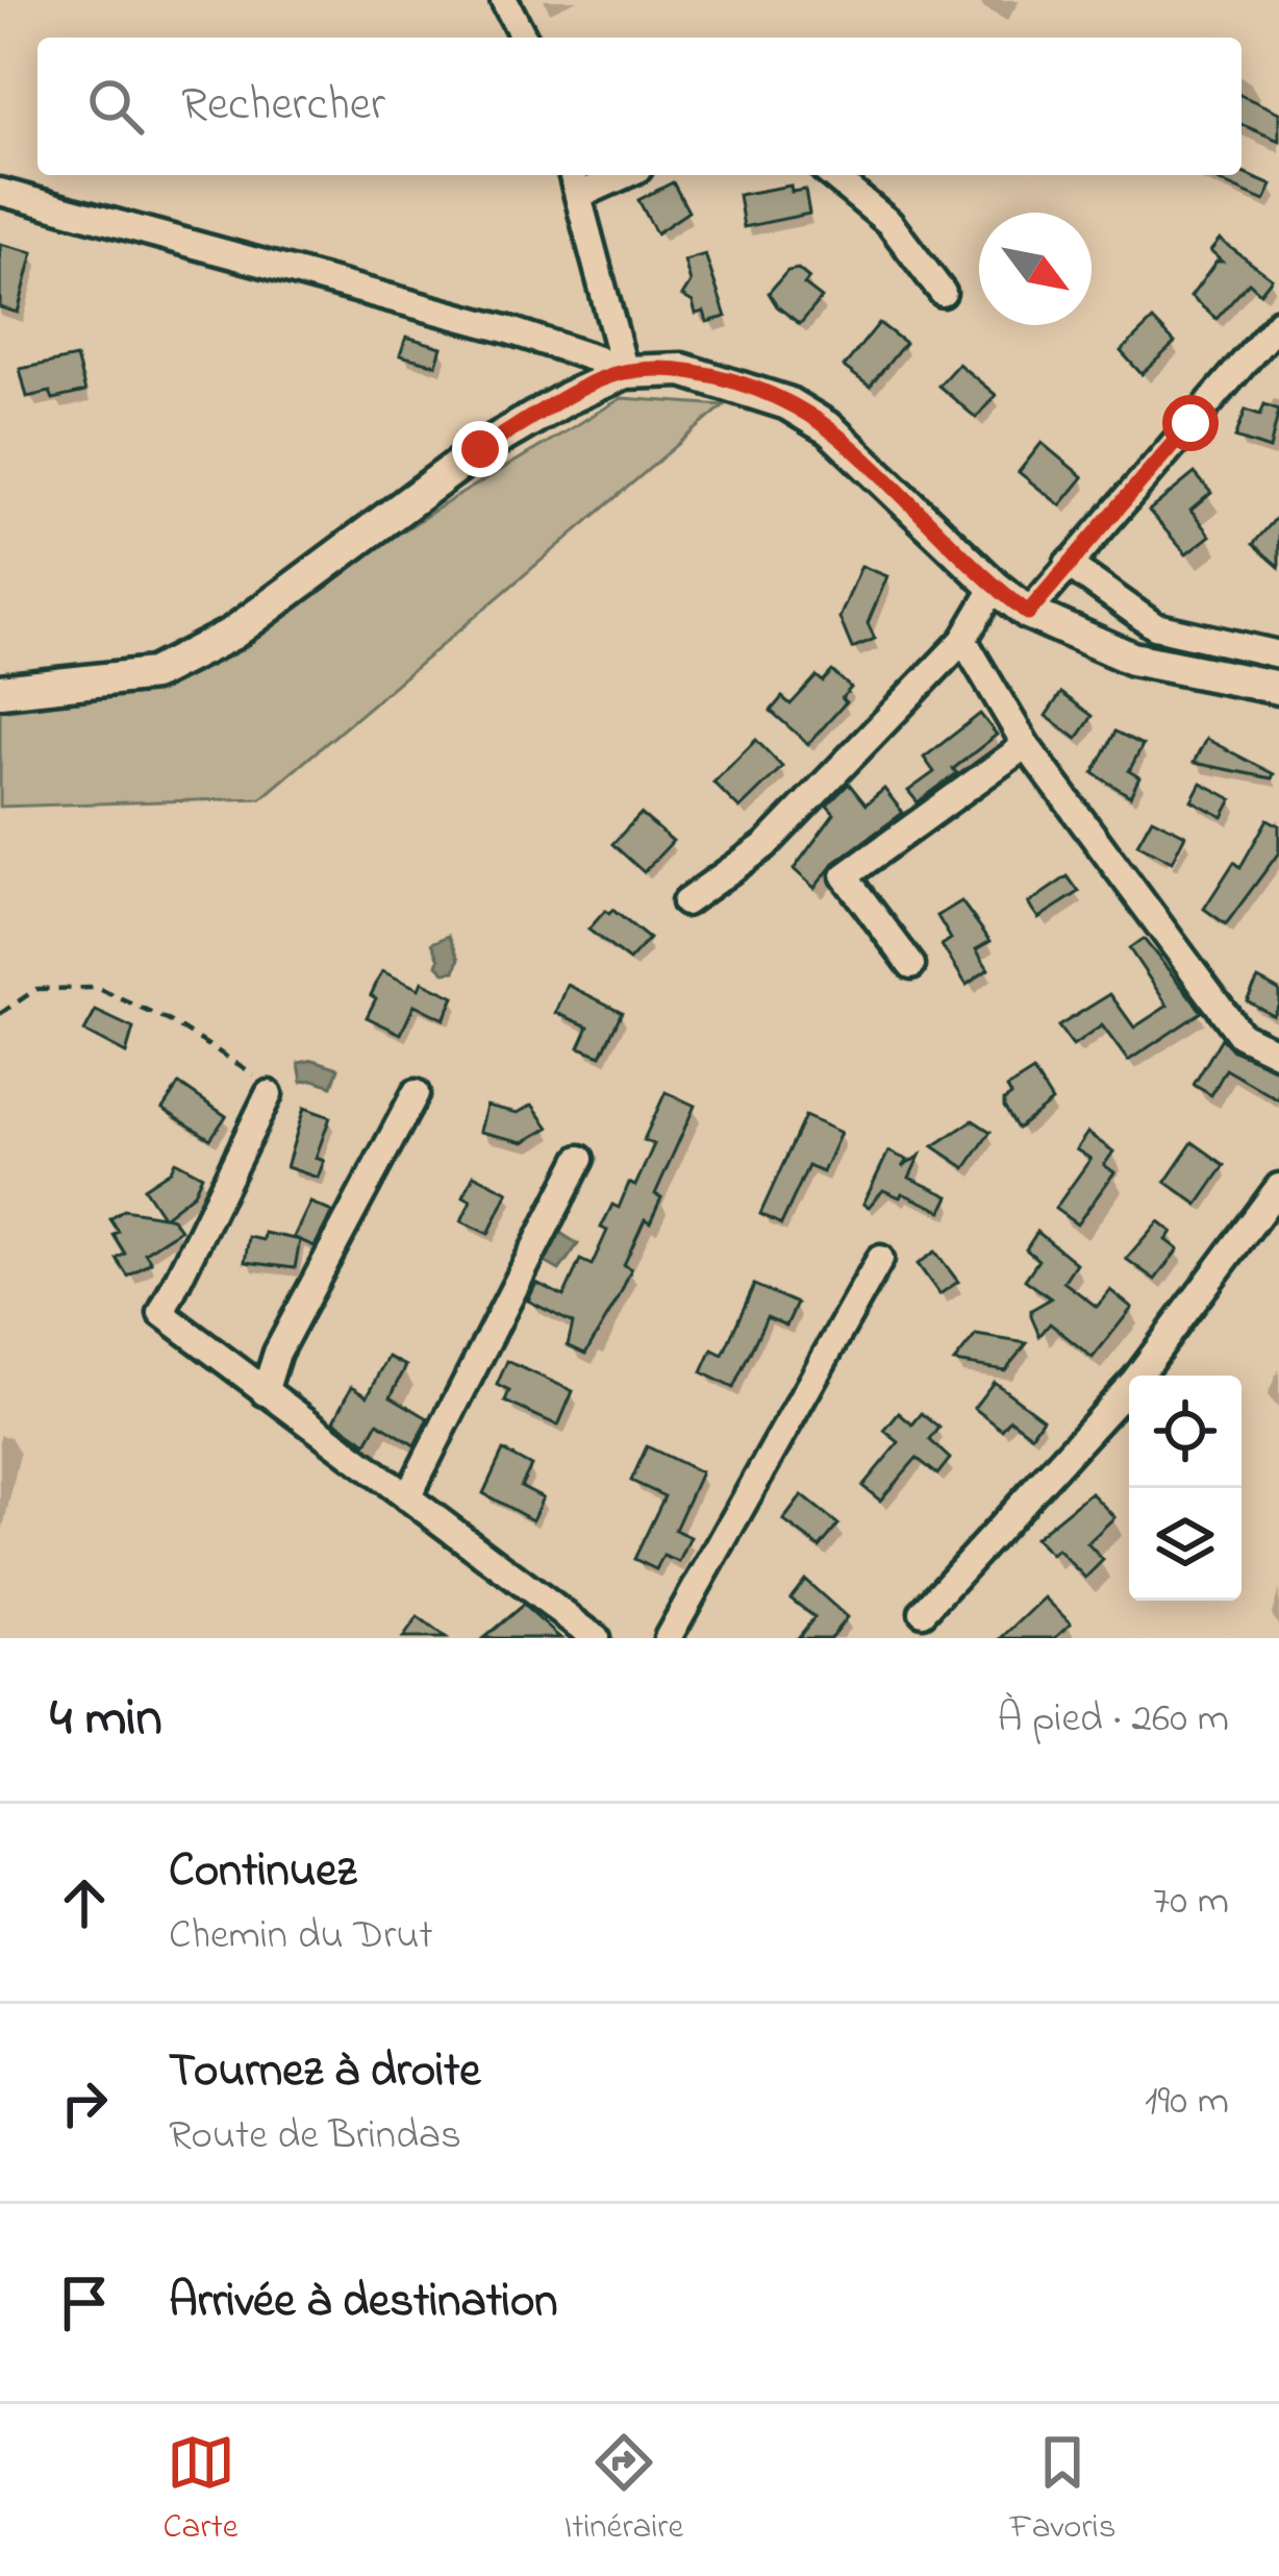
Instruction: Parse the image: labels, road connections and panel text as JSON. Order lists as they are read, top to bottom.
{
  "north": "bottom right",
  "page": {
    "search": "Rechercher",
    "heading": ["4 min", "À pied · 260 m"],
    "list": [
      ["Continuez", "Chemin du Drut", "70 m"],
      ["Tournez à droite", "Route de Brindas", "190 m"],
      "Arrivée à destination"
    ],
    "nav": ["Carte", "Itinéraire", "Favoris"]
  }
}
